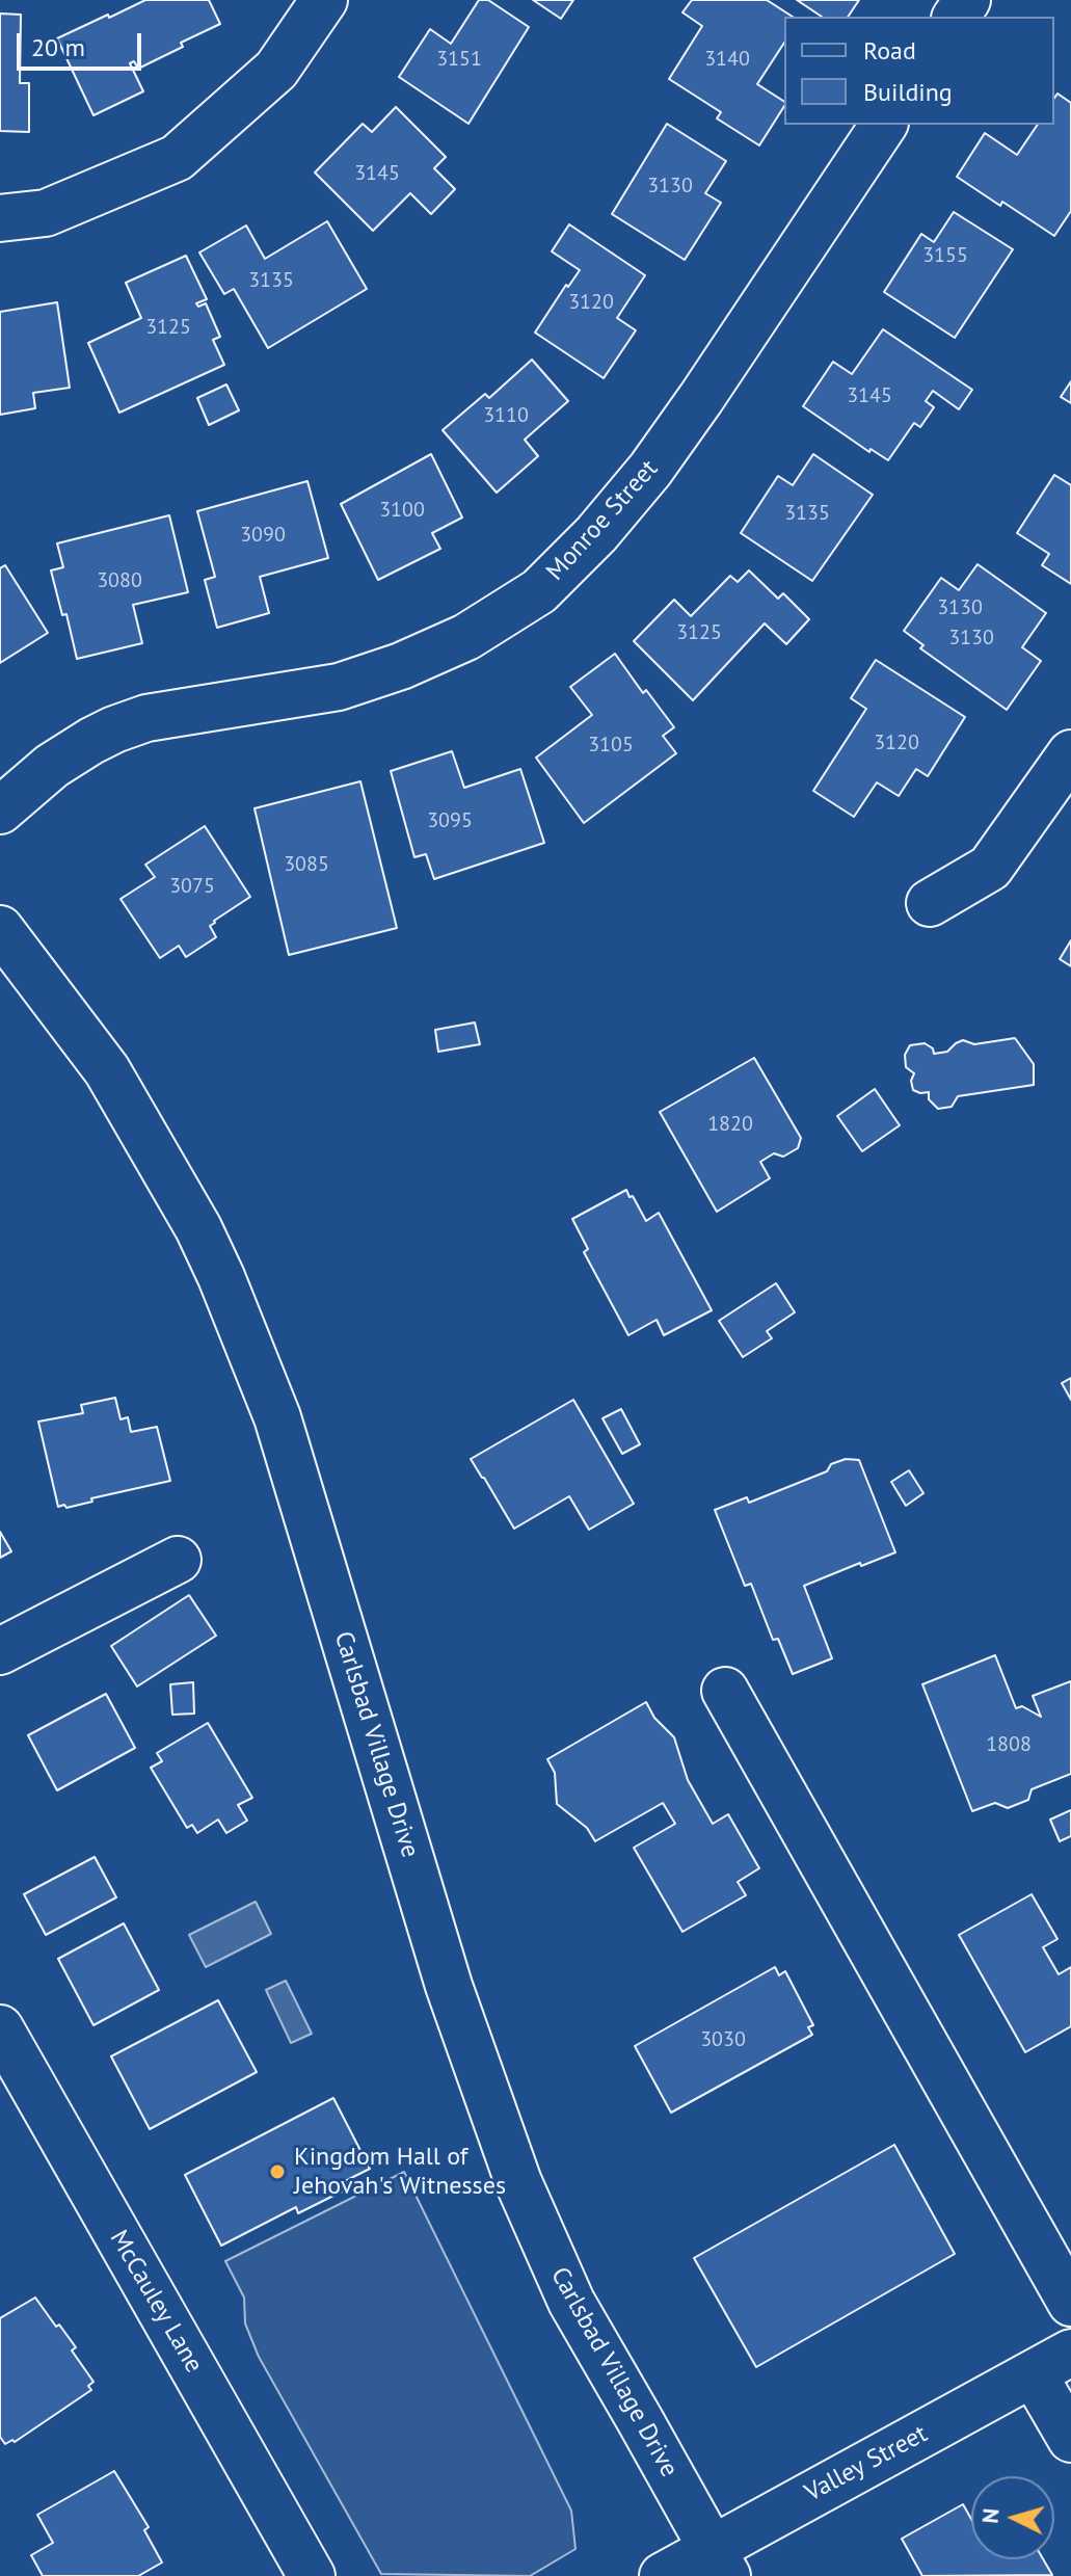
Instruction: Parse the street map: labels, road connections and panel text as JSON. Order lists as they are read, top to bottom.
{
  "streets": {
    "main road": [
      "Monroe Street",
      "Carlsbad Village Drive",
      "McCauley Lane",
      "Valley Street"
    ]
  },
  "crossings": [
    ["Carlsbad Village Drive", "Valley Street"]
  ],
  "places": ["Kingdom Hall of Jehovah's Witnesses"],
  "house_numbers": [
    "3151",
    "3140",
    "3145",
    "3130",
    "3155",
    "3135",
    "3120",
    "3125",
    "3145",
    "3110",
    "3100",
    "3135",
    "3090",
    "3080",
    "3130",
    "3125",
    "3130",
    "3120",
    "3105",
    "3095",
    "3085",
    "3075",
    "1820",
    "1808",
    "3030"
  ],
  "legend": ["Road", "Building"],
  "scale_bar": "20 m",
  "north": "left"
}
